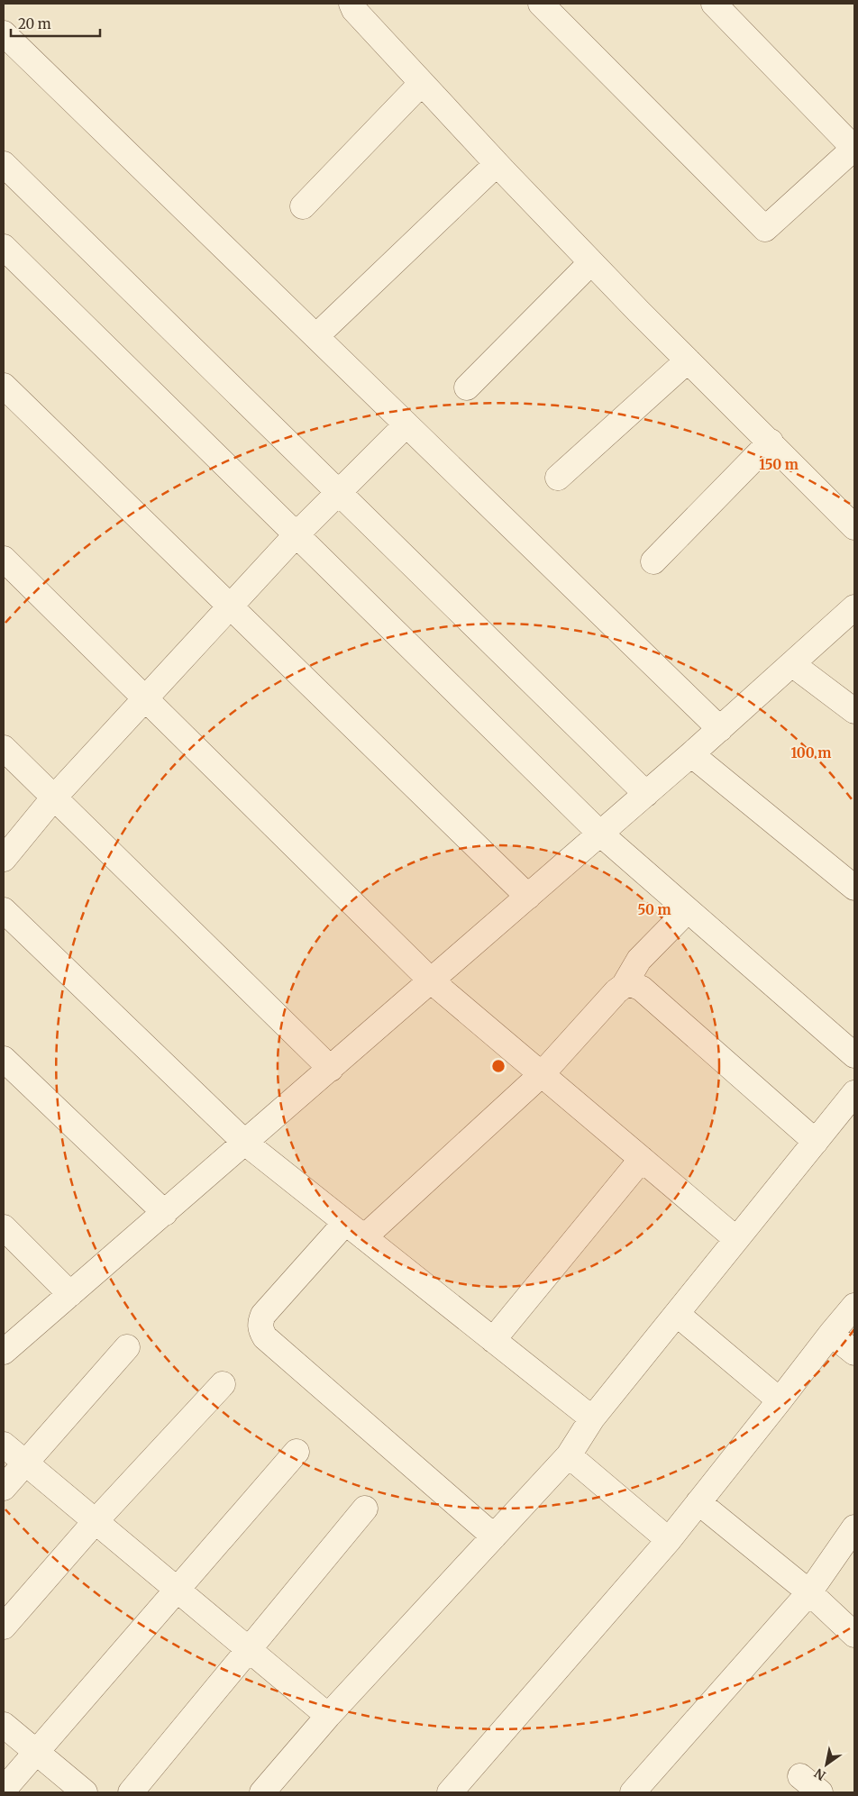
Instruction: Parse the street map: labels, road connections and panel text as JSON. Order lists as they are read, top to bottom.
{
  "scale_bar": "20 m",
  "north": "bottom left",
  "rings": ["150 m", "100 m", "50 m"]
}
